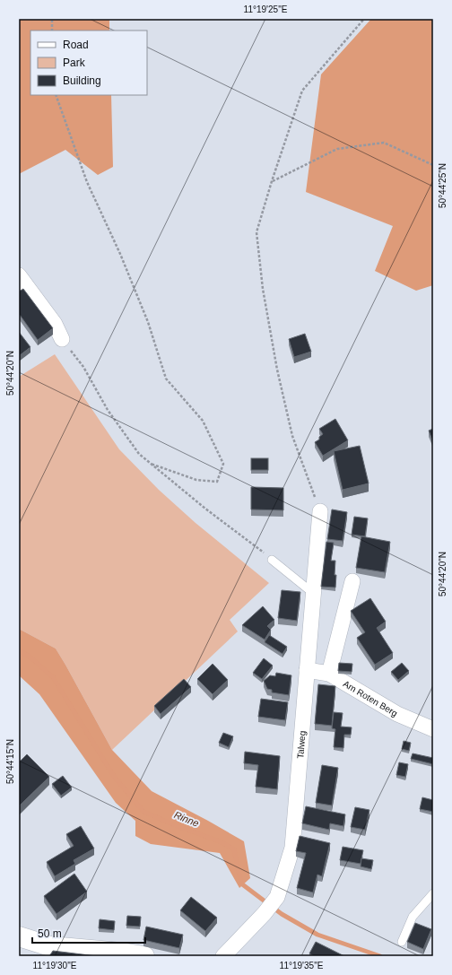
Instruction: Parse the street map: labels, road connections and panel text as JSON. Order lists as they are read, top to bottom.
{
  "streets": {
    "street": ["Am Roten Berg", "Talweg"]
  },
  "crossings": [
    ["Am Roten Berg", "Talweg"]
  ],
  "water": ["Rinne"],
  "legend": ["Road", "Park", "Building"],
  "scale_bar": "50 m",
  "coordinates": [
    "11°19'25\"E",
    "50°44'25\"N",
    "50°44'20\"N",
    "50°44'15\"N",
    "11°19'30\"E",
    "11°19'35\"E"
  ]
}
